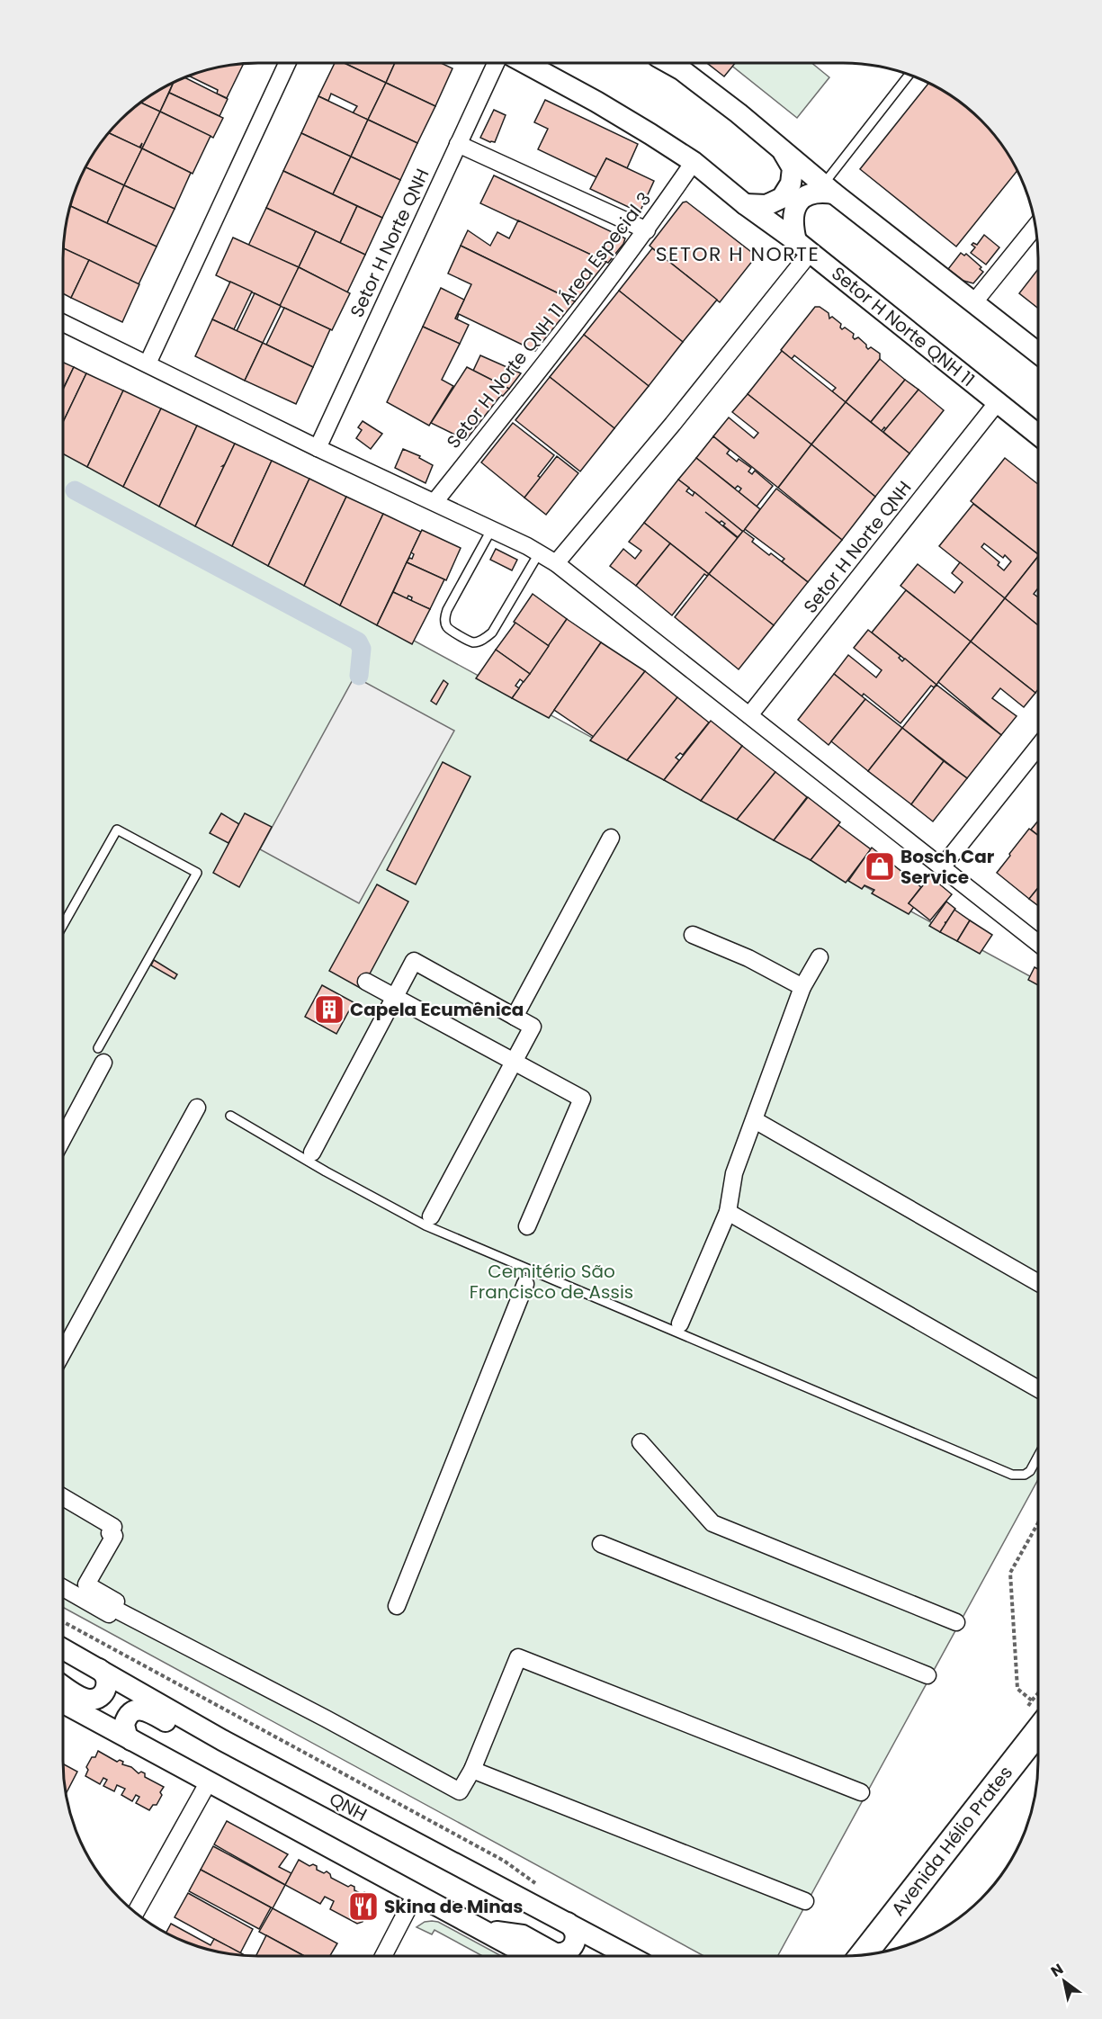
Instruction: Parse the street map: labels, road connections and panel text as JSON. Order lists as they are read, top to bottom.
{
  "streets": {
    "main road": ["Avenida Hélio Prates"],
    "street": [
      "Setor H Norte QNH",
      "Setor H Norte QNH 11 Área Especial 3",
      "Setor H Norte QNH 11",
      "QNH"
    ]
  },
  "crossings": [
    ["Setor H Norte QNH", "Setor H Norte QNH 11"],
    ["Setor H Norte QNH 11 Área Especial 3", "Setor H Norte QNH 11"]
  ],
  "districts": ["SETOR H NORTE"],
  "parks": ["Cemitério São Francisco de Assis"],
  "places": {
    "shop": ["Bosch Car Service"],
    "building": ["Capela Ecumênica"],
    "restaurant": ["Skina de Minas"]
  },
  "north": "top left"
}
